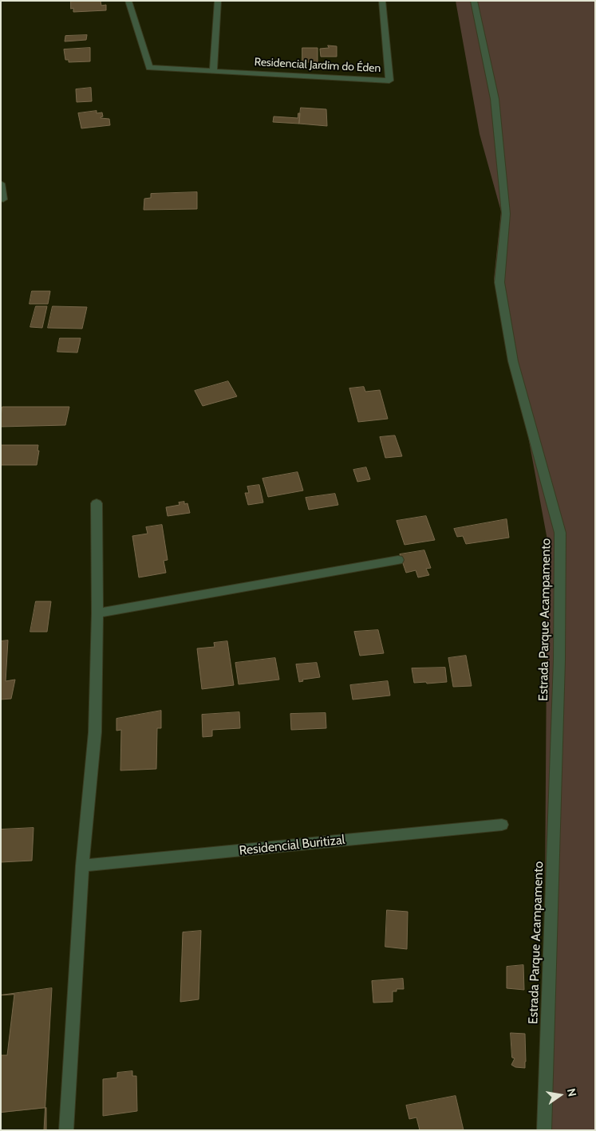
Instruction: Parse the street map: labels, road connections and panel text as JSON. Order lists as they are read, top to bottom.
{
  "streets": {
    "street": ["Residencial Jardim do Éden", "Estrada Parque Acampamento", "Residencial Buritizal"]
  },
  "north": "right"
}
